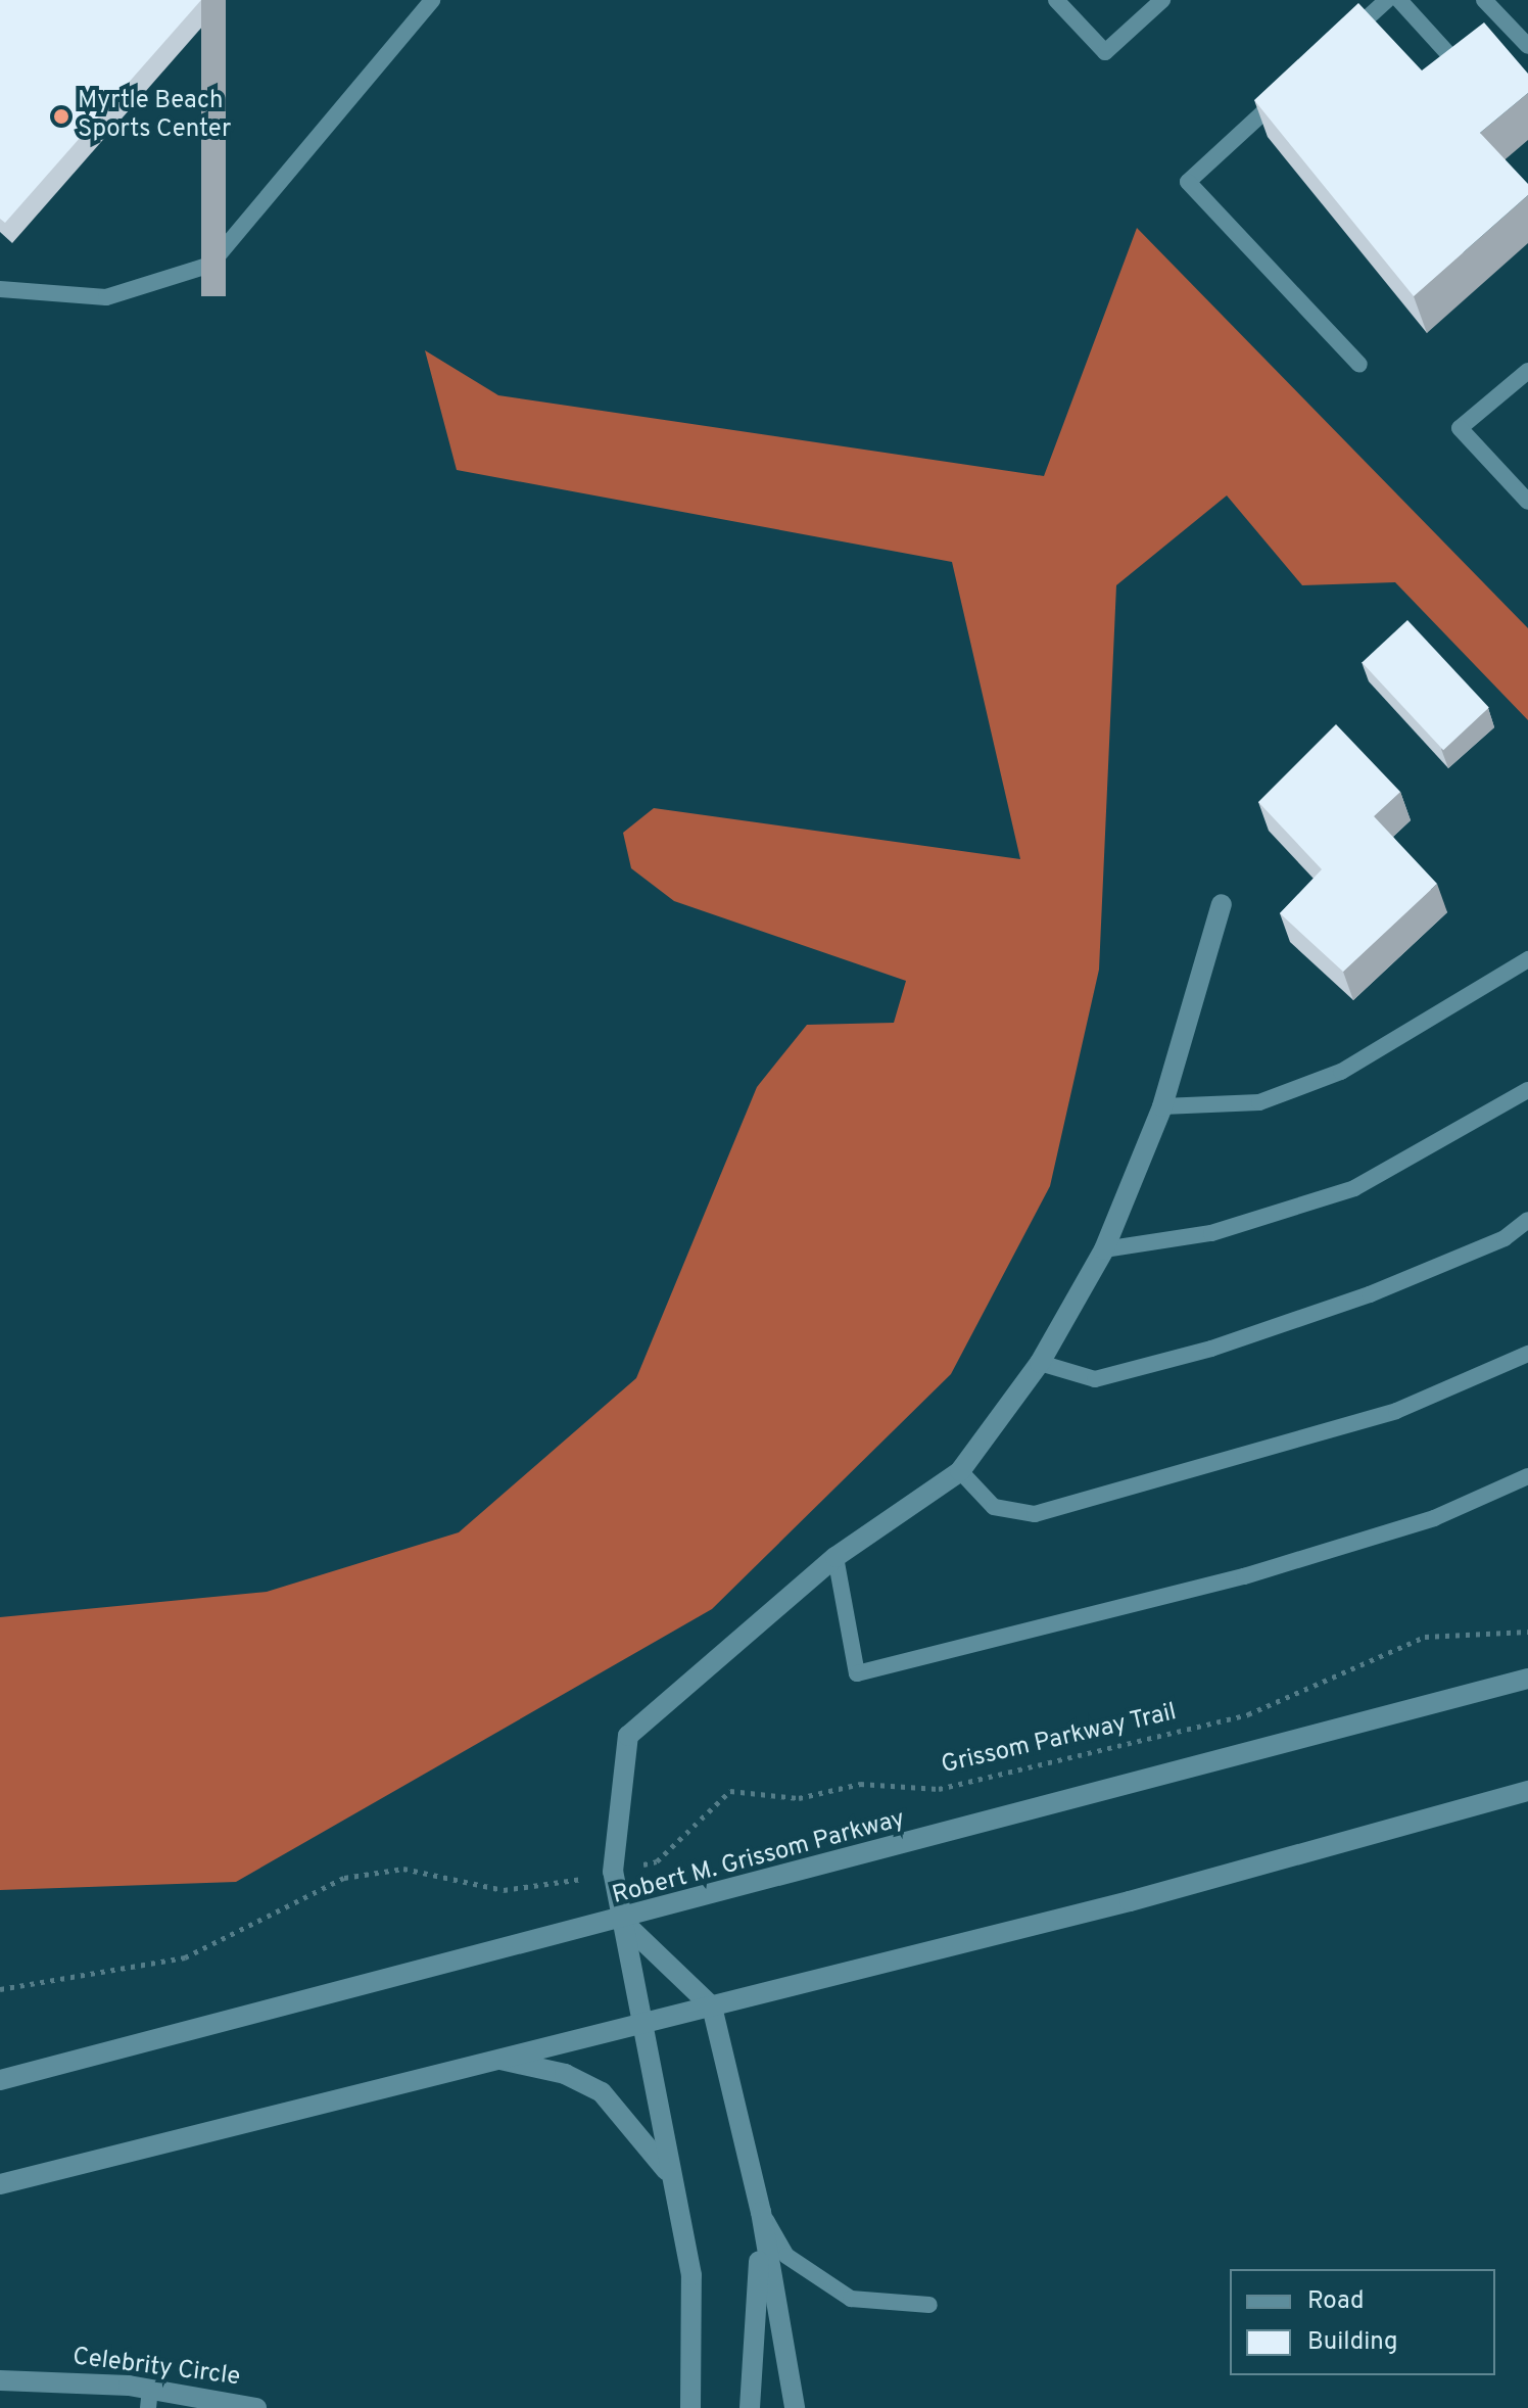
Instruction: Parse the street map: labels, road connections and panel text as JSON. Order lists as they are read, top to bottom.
{
  "streets": {
    "main road": ["Robert M. Grissom Parkway", "Celebrity Circle"],
    "path": ["Grissom Parkway Trail"]
  },
  "places": ["Myrtle Beach Sports Center"],
  "legend": ["Road", "Building"]
}
